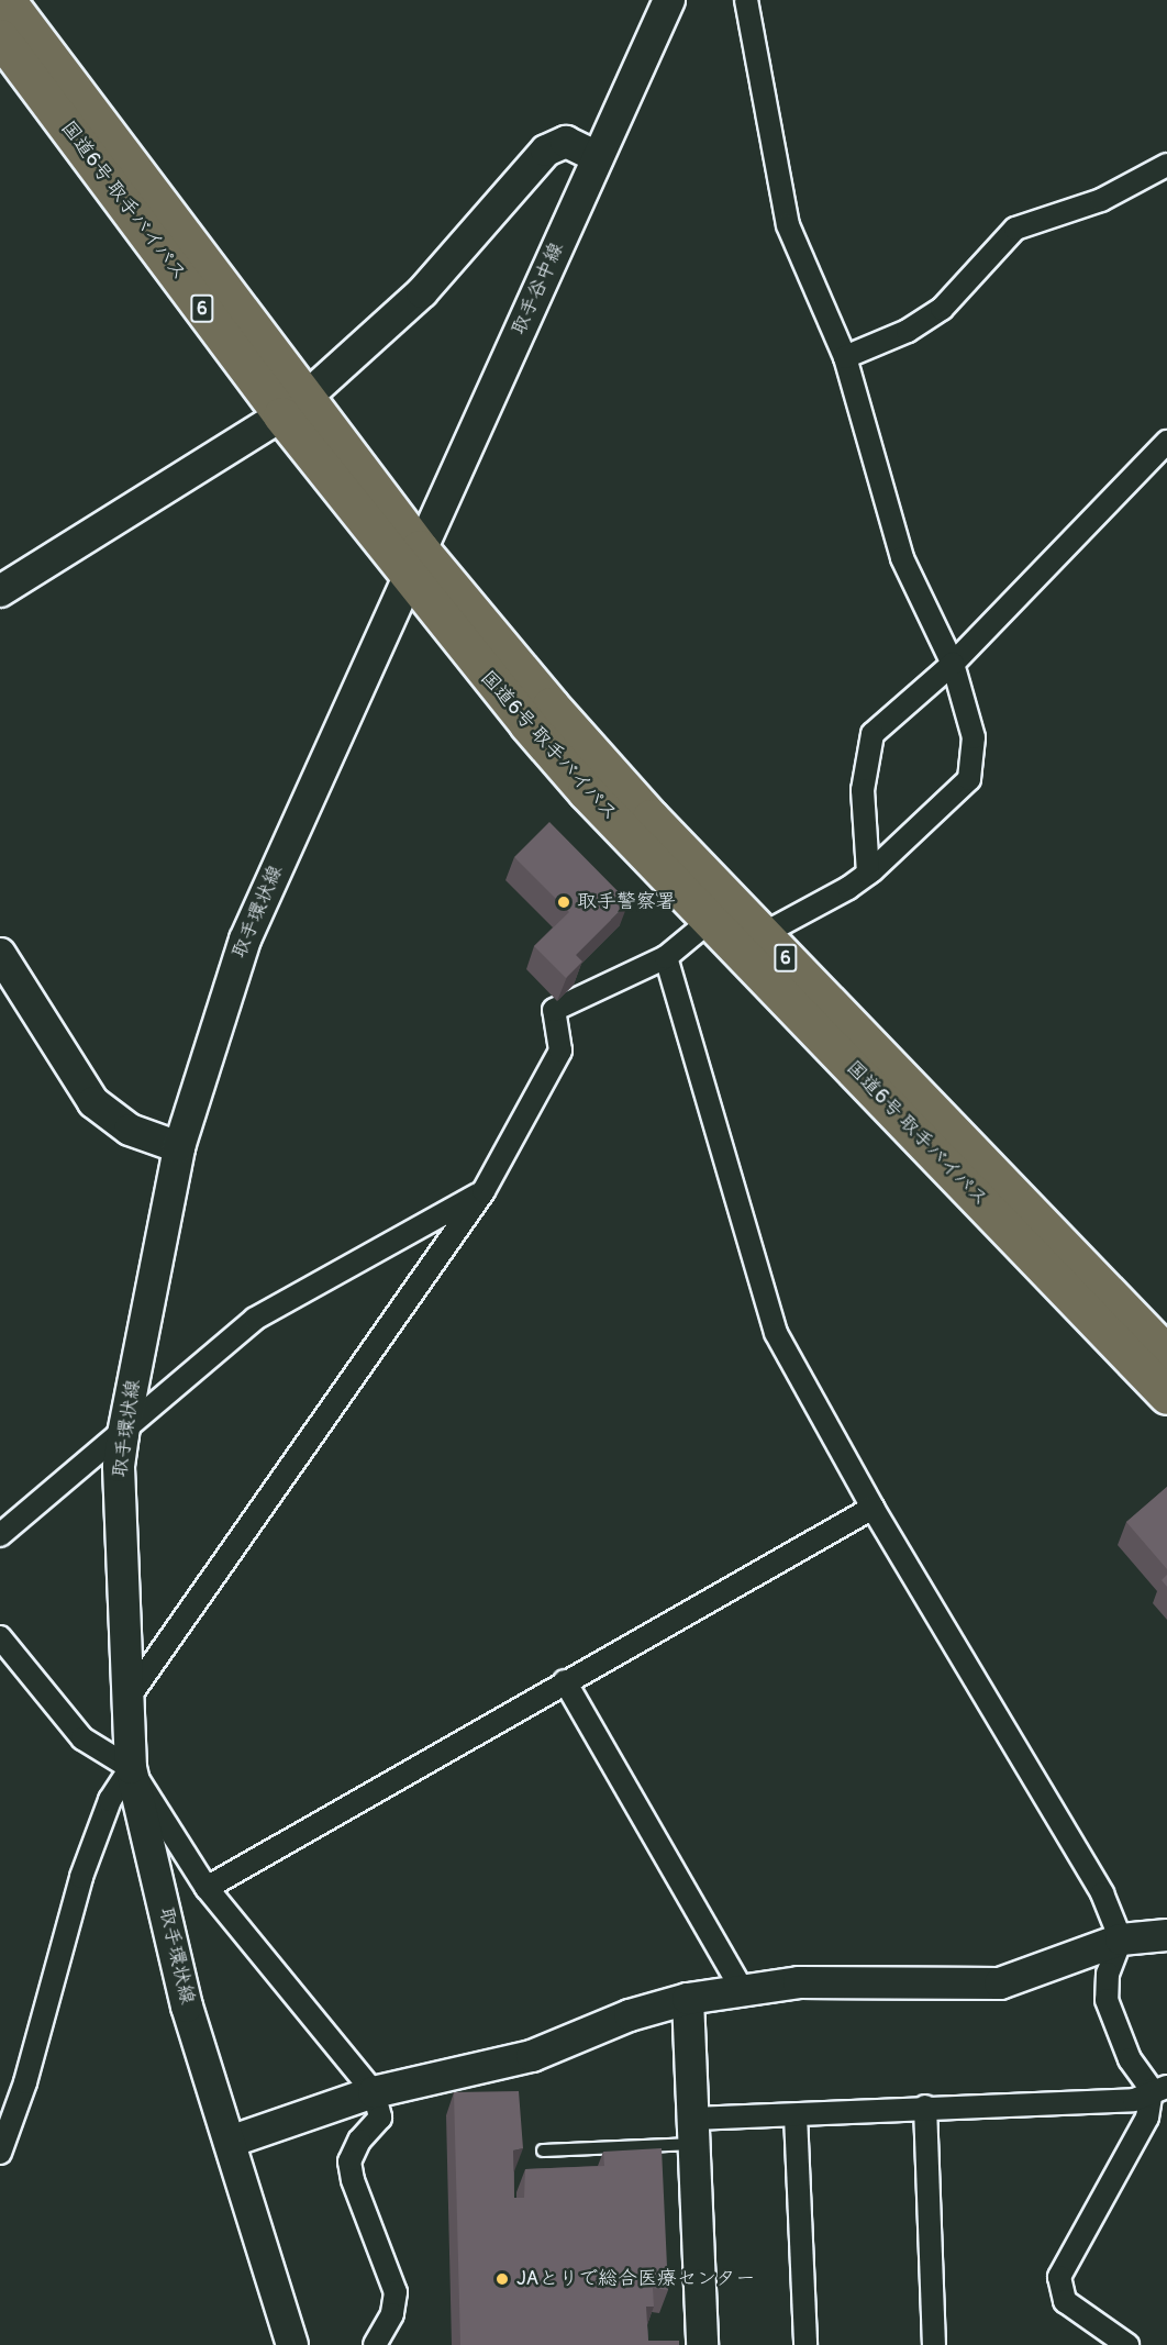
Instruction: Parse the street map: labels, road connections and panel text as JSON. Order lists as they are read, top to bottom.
{
  "streets": {
    "highway": ["国道6号 取手バイパス", "6"],
    "street": ["取手谷中線", "取手環状線"]
  },
  "crossings": [
    ["国道6号 取手バイパス", "取手谷中線"],
    ["国道6号 取手バイパス", "取手環状線"],
    ["取手谷中線", "取手環状線"]
  ],
  "places": ["取手警察署", "JAとりで総合医療センター"]
}
